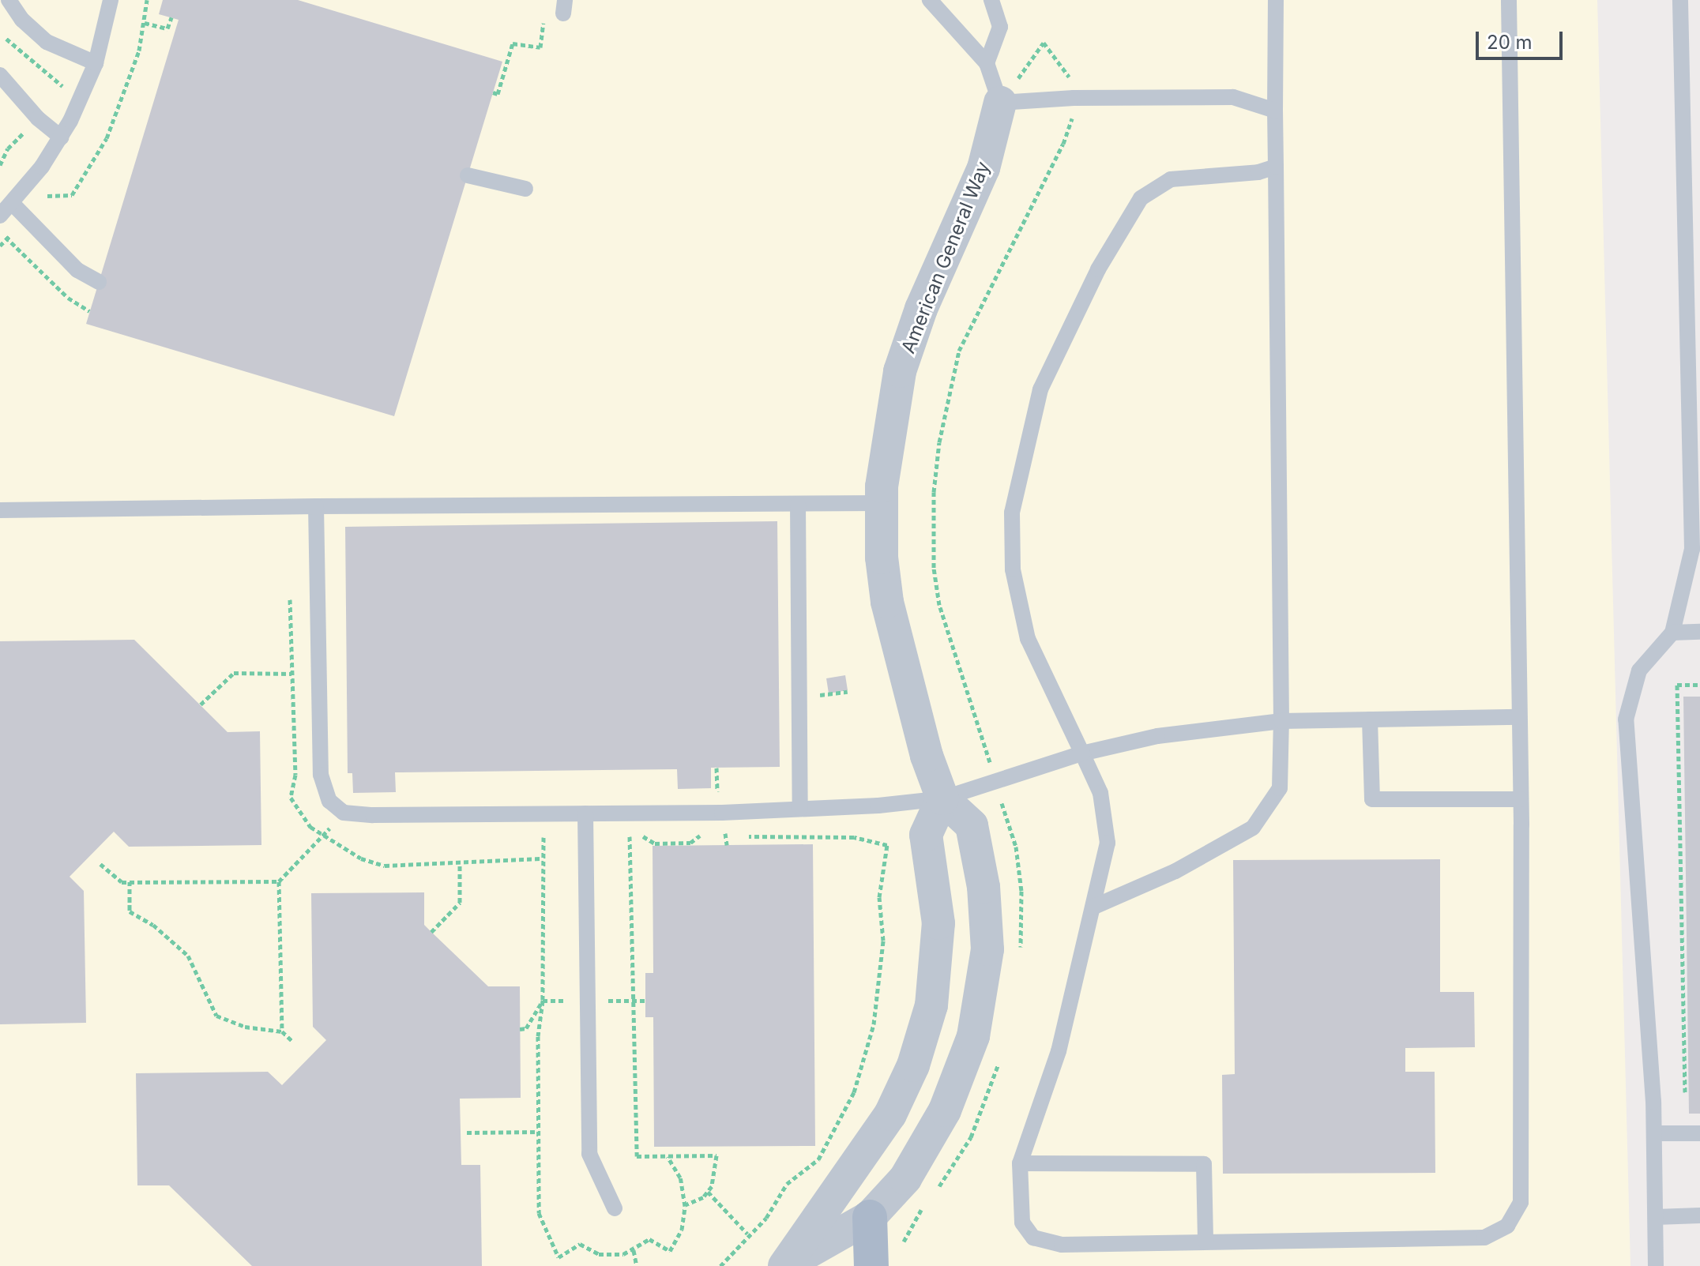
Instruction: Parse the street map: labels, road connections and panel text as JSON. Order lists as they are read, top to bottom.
{
  "streets": {
    "street": ["American General Way"]
  },
  "scale_bar": "20 m"
}
